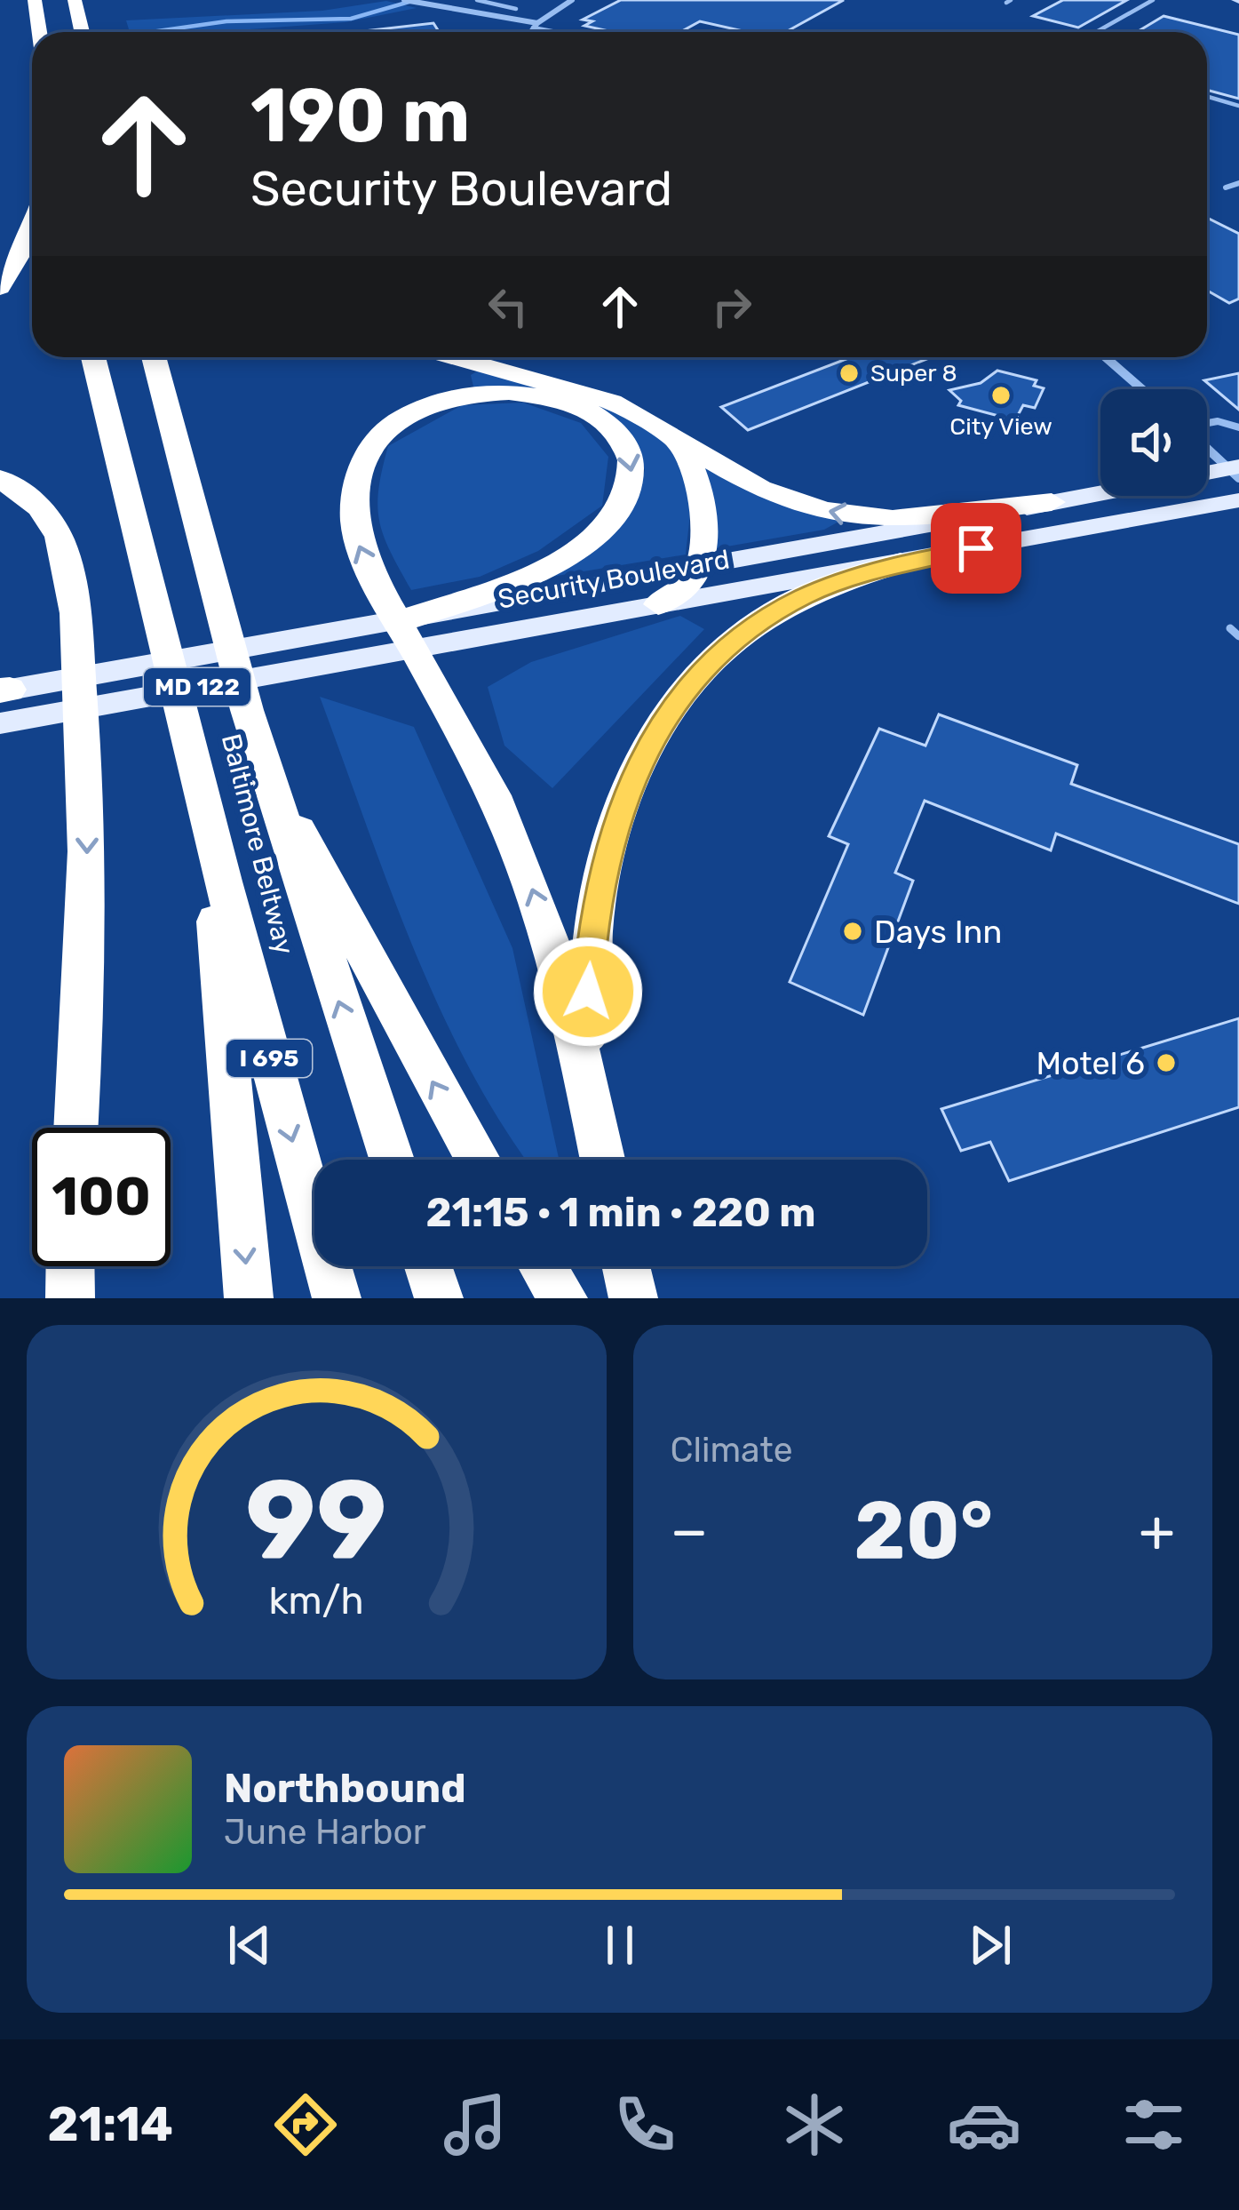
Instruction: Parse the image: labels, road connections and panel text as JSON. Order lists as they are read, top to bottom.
{
  "streets": {
    "highway": ["Baltimore Beltway", "I 695"],
    "main road": ["Security Boulevard", "MD 122"]
  },
  "places": [
    "Super 8",
    "City View",
    "Days Inn",
    "Motel 6"
  ],
  "page": {
    "turn": ["190 m", "Security Boulevard"],
    "limit": "100",
    "trip": "21:15 · 1 min · 220 m",
    "tile": "Climate",
    "heat": ["−", "20°", "+"],
    "song": ["Northbound", "June Harbor"],
    "tabs": "21:14",
    "gauge": ["99", "km/h"]
  }
}
